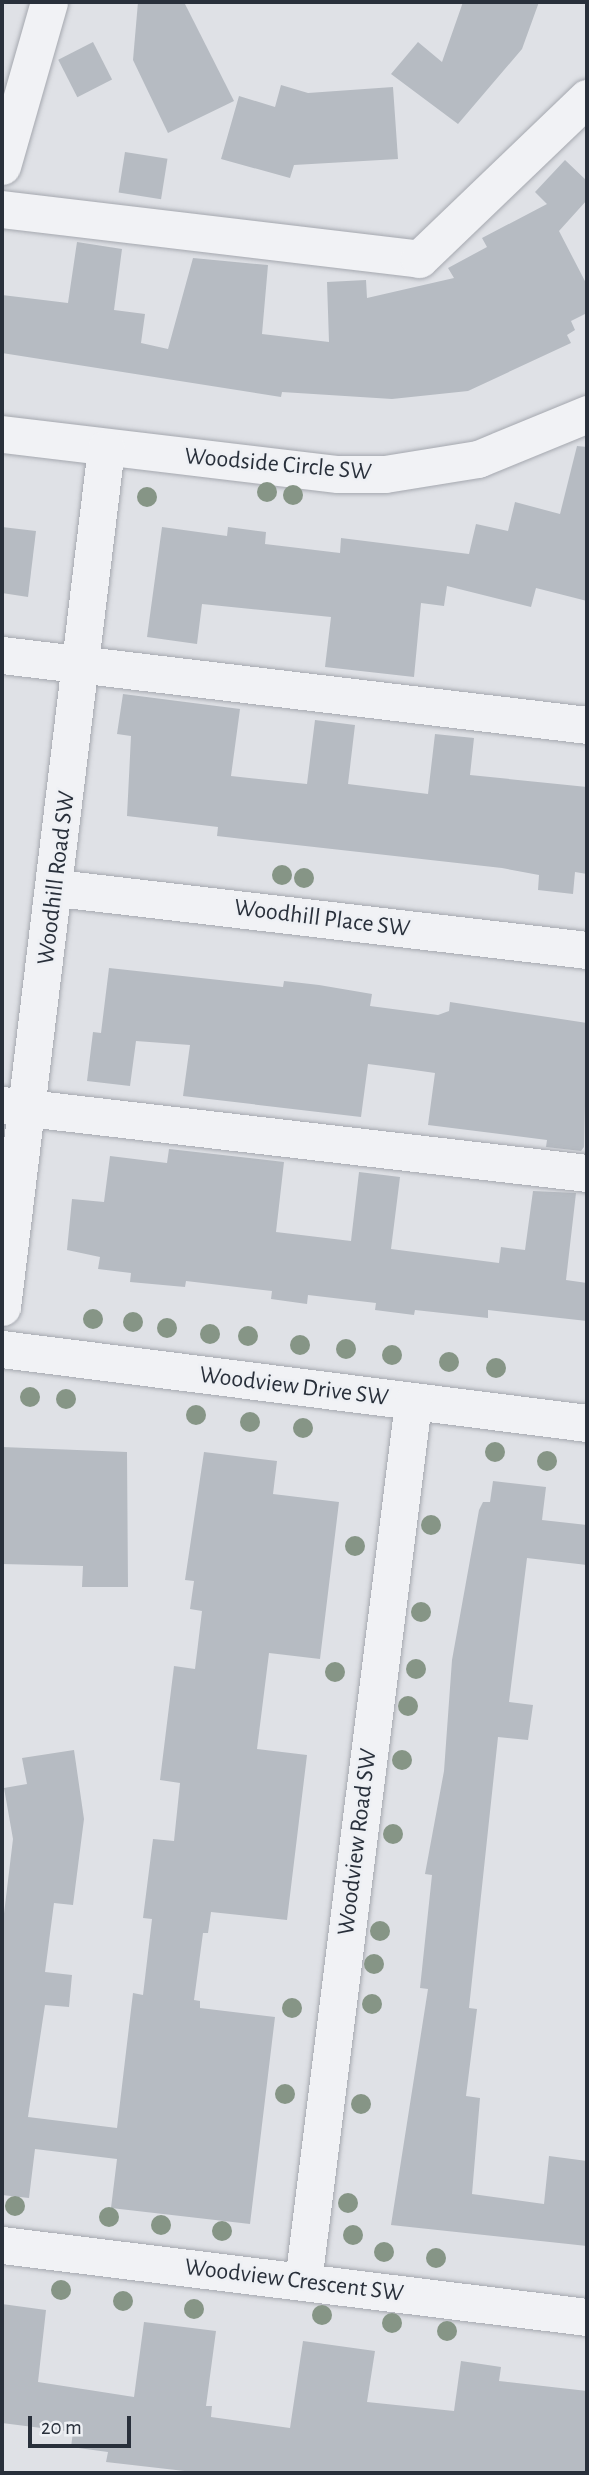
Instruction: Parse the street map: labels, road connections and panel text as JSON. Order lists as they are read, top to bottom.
{
  "streets": {
    "street": [
      "Woodside Circle SW",
      "Woodhill Road SW",
      "Woodhill Place SW",
      "Woodview Drive SW",
      "Woodview Road SW",
      "Woodview Crescent SW"
    ]
  },
  "crossings": [
    ["Woodside Circle SW", "Woodhill Road SW"],
    ["Woodhill Road SW", "Woodhill Place SW"],
    ["Woodview Drive SW", "Woodview Road SW"],
    ["Woodview Road SW", "Woodview Crescent SW"]
  ],
  "scale_bar": "20 m"
}
